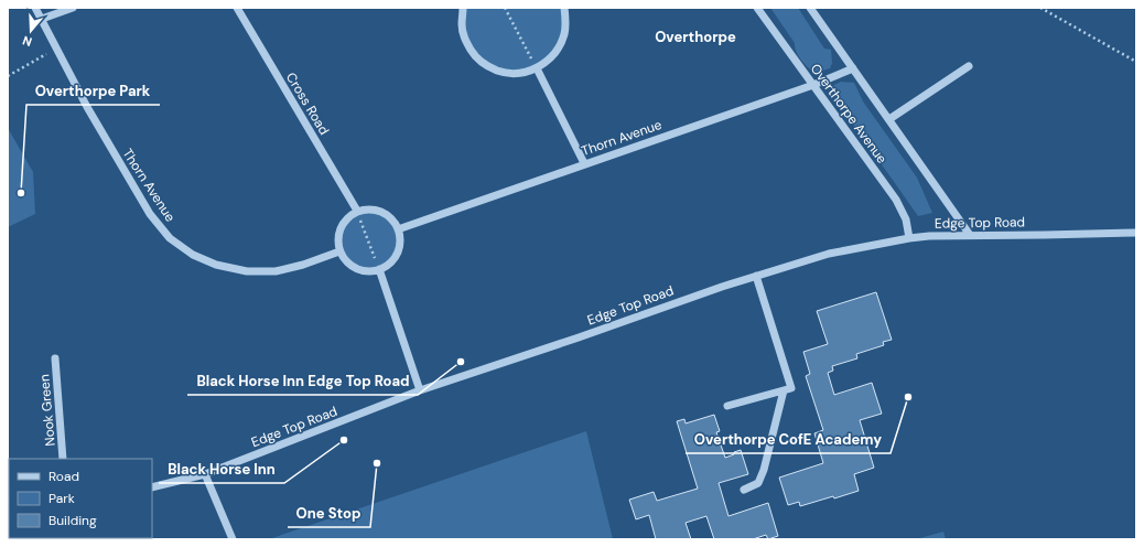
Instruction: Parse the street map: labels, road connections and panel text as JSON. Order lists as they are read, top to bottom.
{
  "streets": {
    "street": [
      "Cross Road",
      "Overthorpe Avenue",
      "Thorn Avenue",
      "Edge Top Road",
      "Nook Green"
    ]
  },
  "crossings": [
    ["Overthorpe Avenue", "Thorn Avenue"],
    ["Overthorpe Avenue", "Edge Top Road"]
  ],
  "districts": ["Overthorpe"],
  "places": [
    "Overthorpe Park",
    "Black Horse Inn Edge Top Road",
    "Overthorpe CofE Academy",
    "Black Horse Inn",
    "One Stop"
  ],
  "legend": ["Road", "Park", "Building"],
  "north": "bottom"
}
